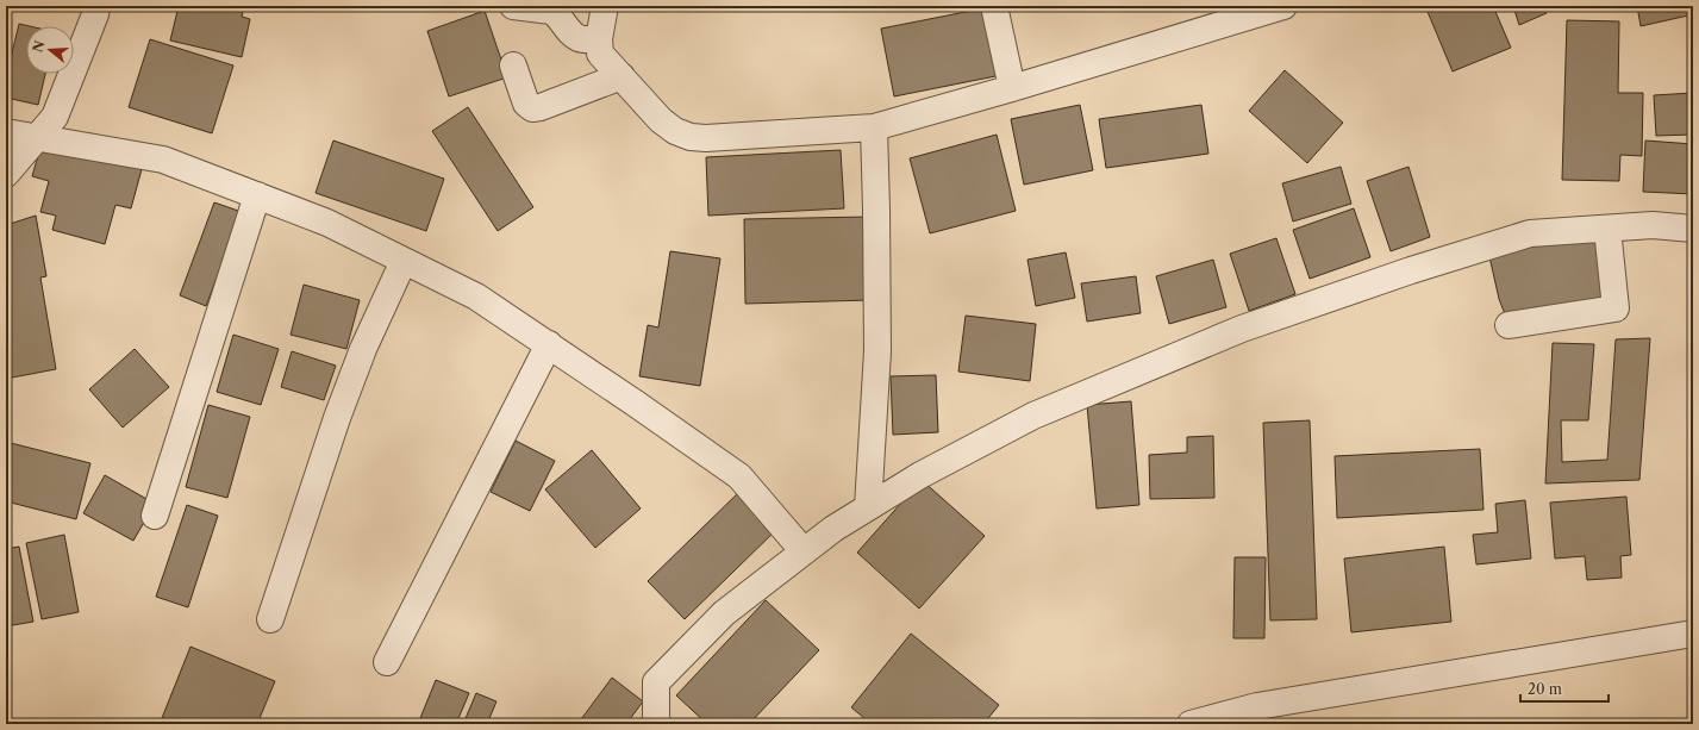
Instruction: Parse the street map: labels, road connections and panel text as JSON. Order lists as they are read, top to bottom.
{
  "scale_bar": "20 m",
  "north": "left"
}
